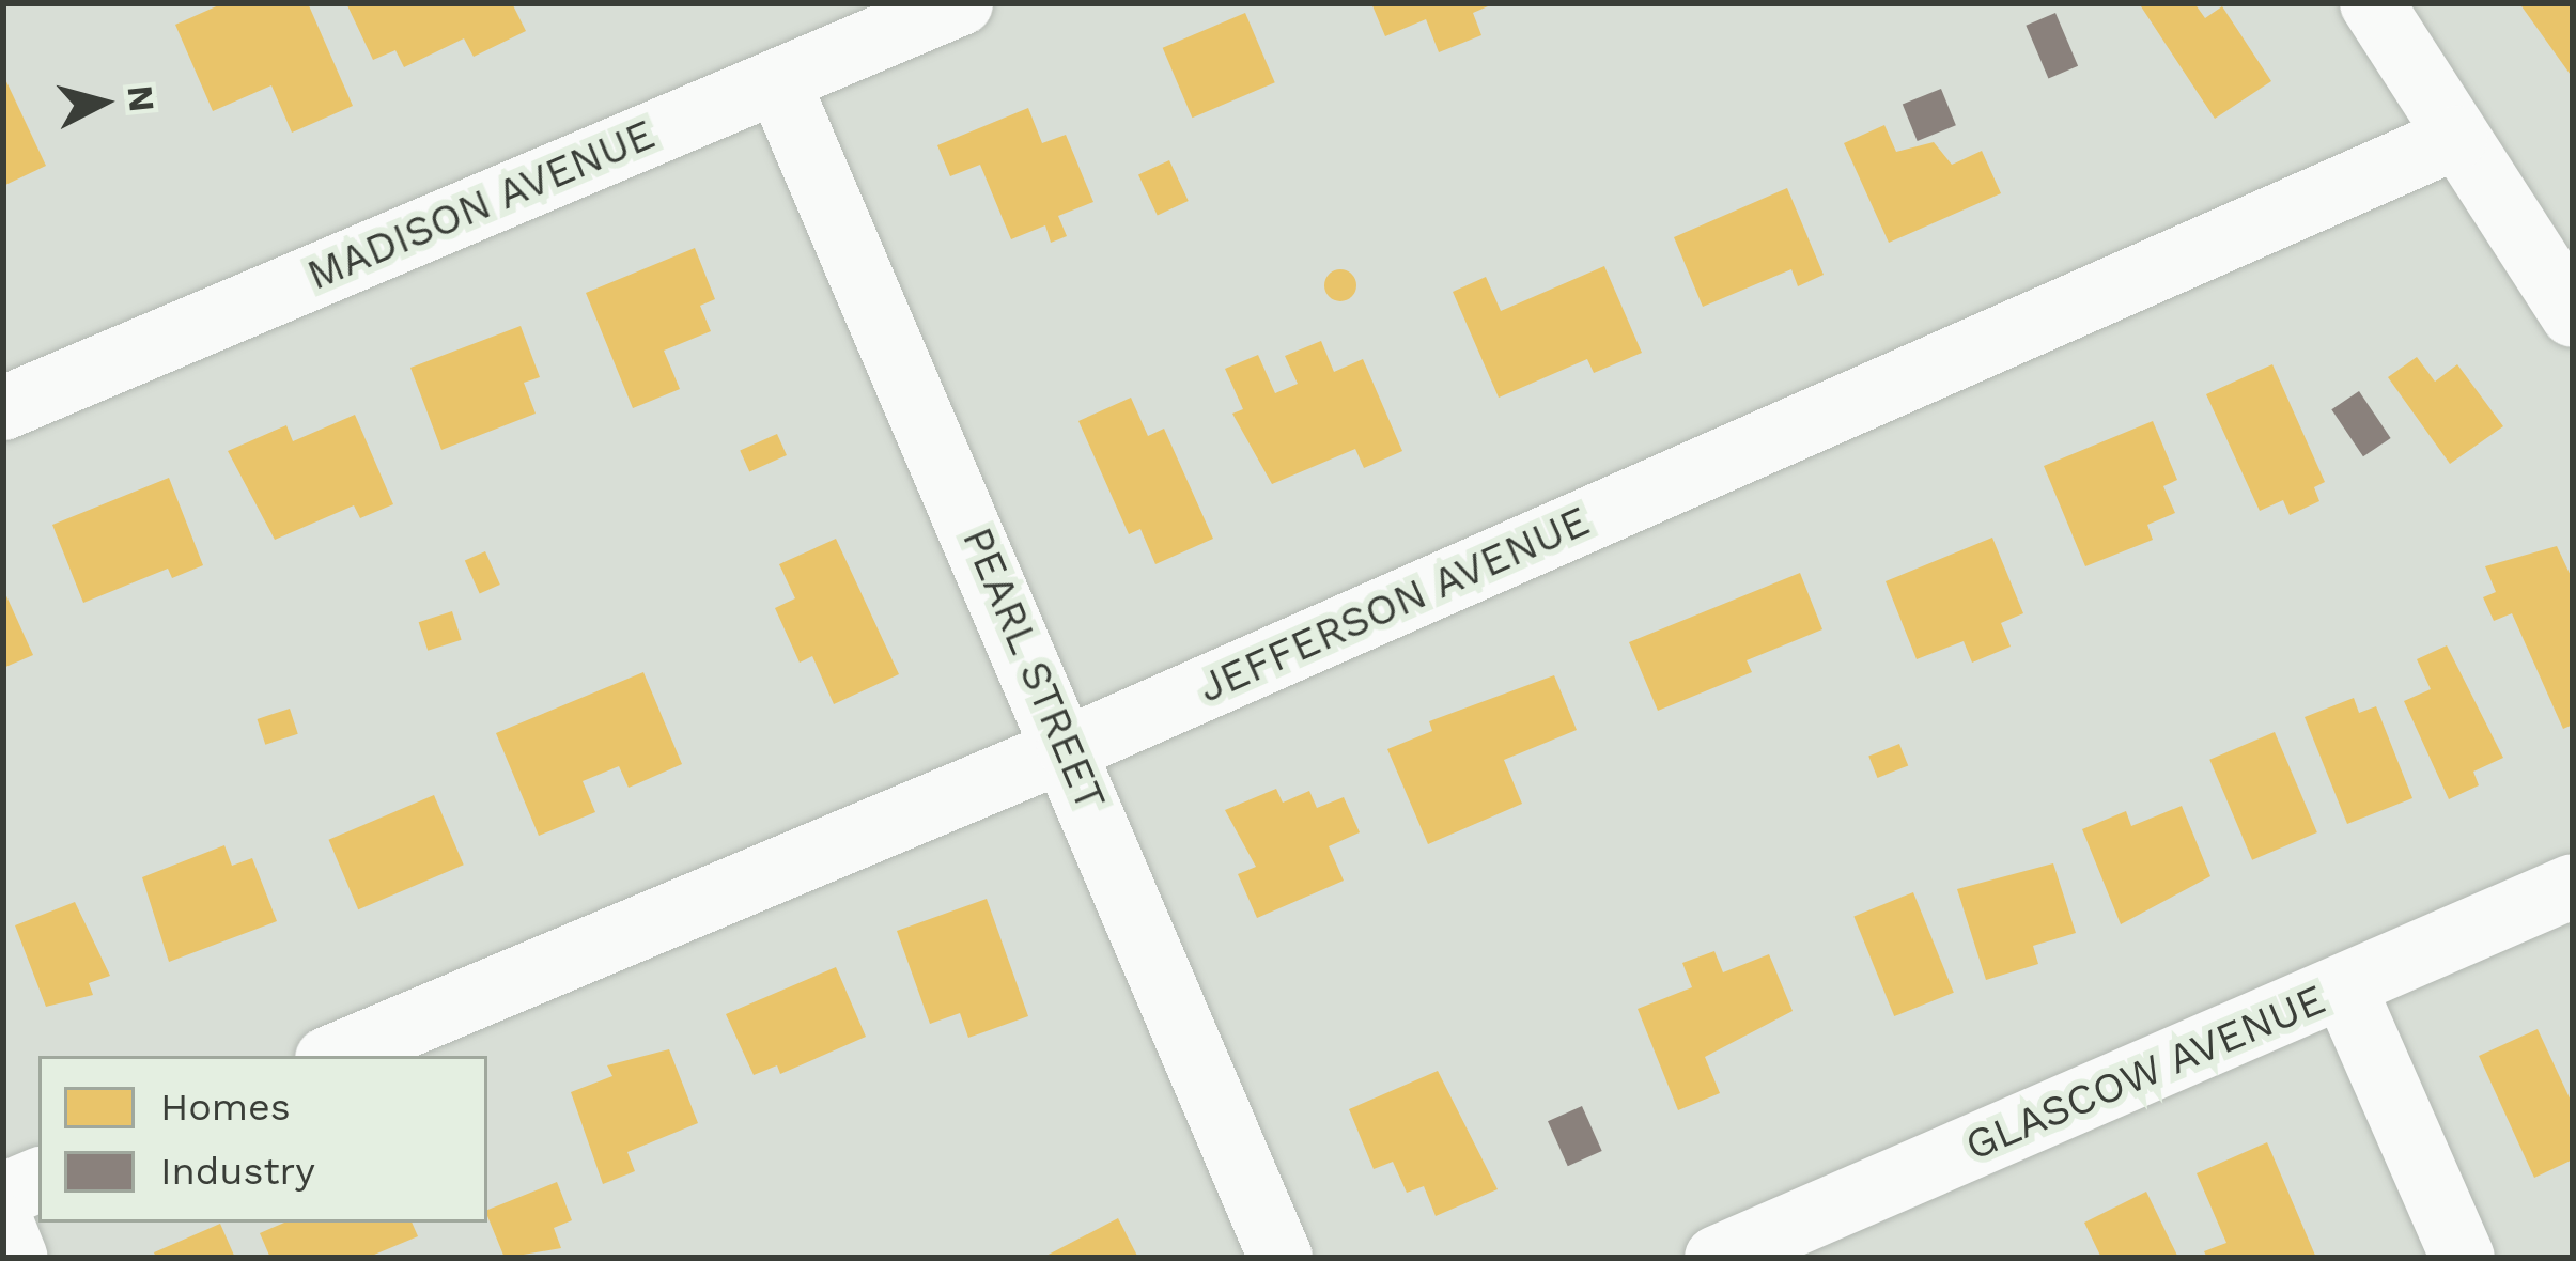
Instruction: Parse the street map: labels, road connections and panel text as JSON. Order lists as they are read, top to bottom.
{
  "streets": {
    "street": [
      "MADISON AVENUE",
      "JEFFERSON AVENUE",
      "PEARL STREET",
      "GLASCOW AVENUE"
    ]
  },
  "crossings": [
    ["MADISON AVENUE", "PEARL STREET"],
    ["JEFFERSON AVENUE", "PEARL STREET"]
  ],
  "legend": ["Homes", "Industry"],
  "north": "right"
}
